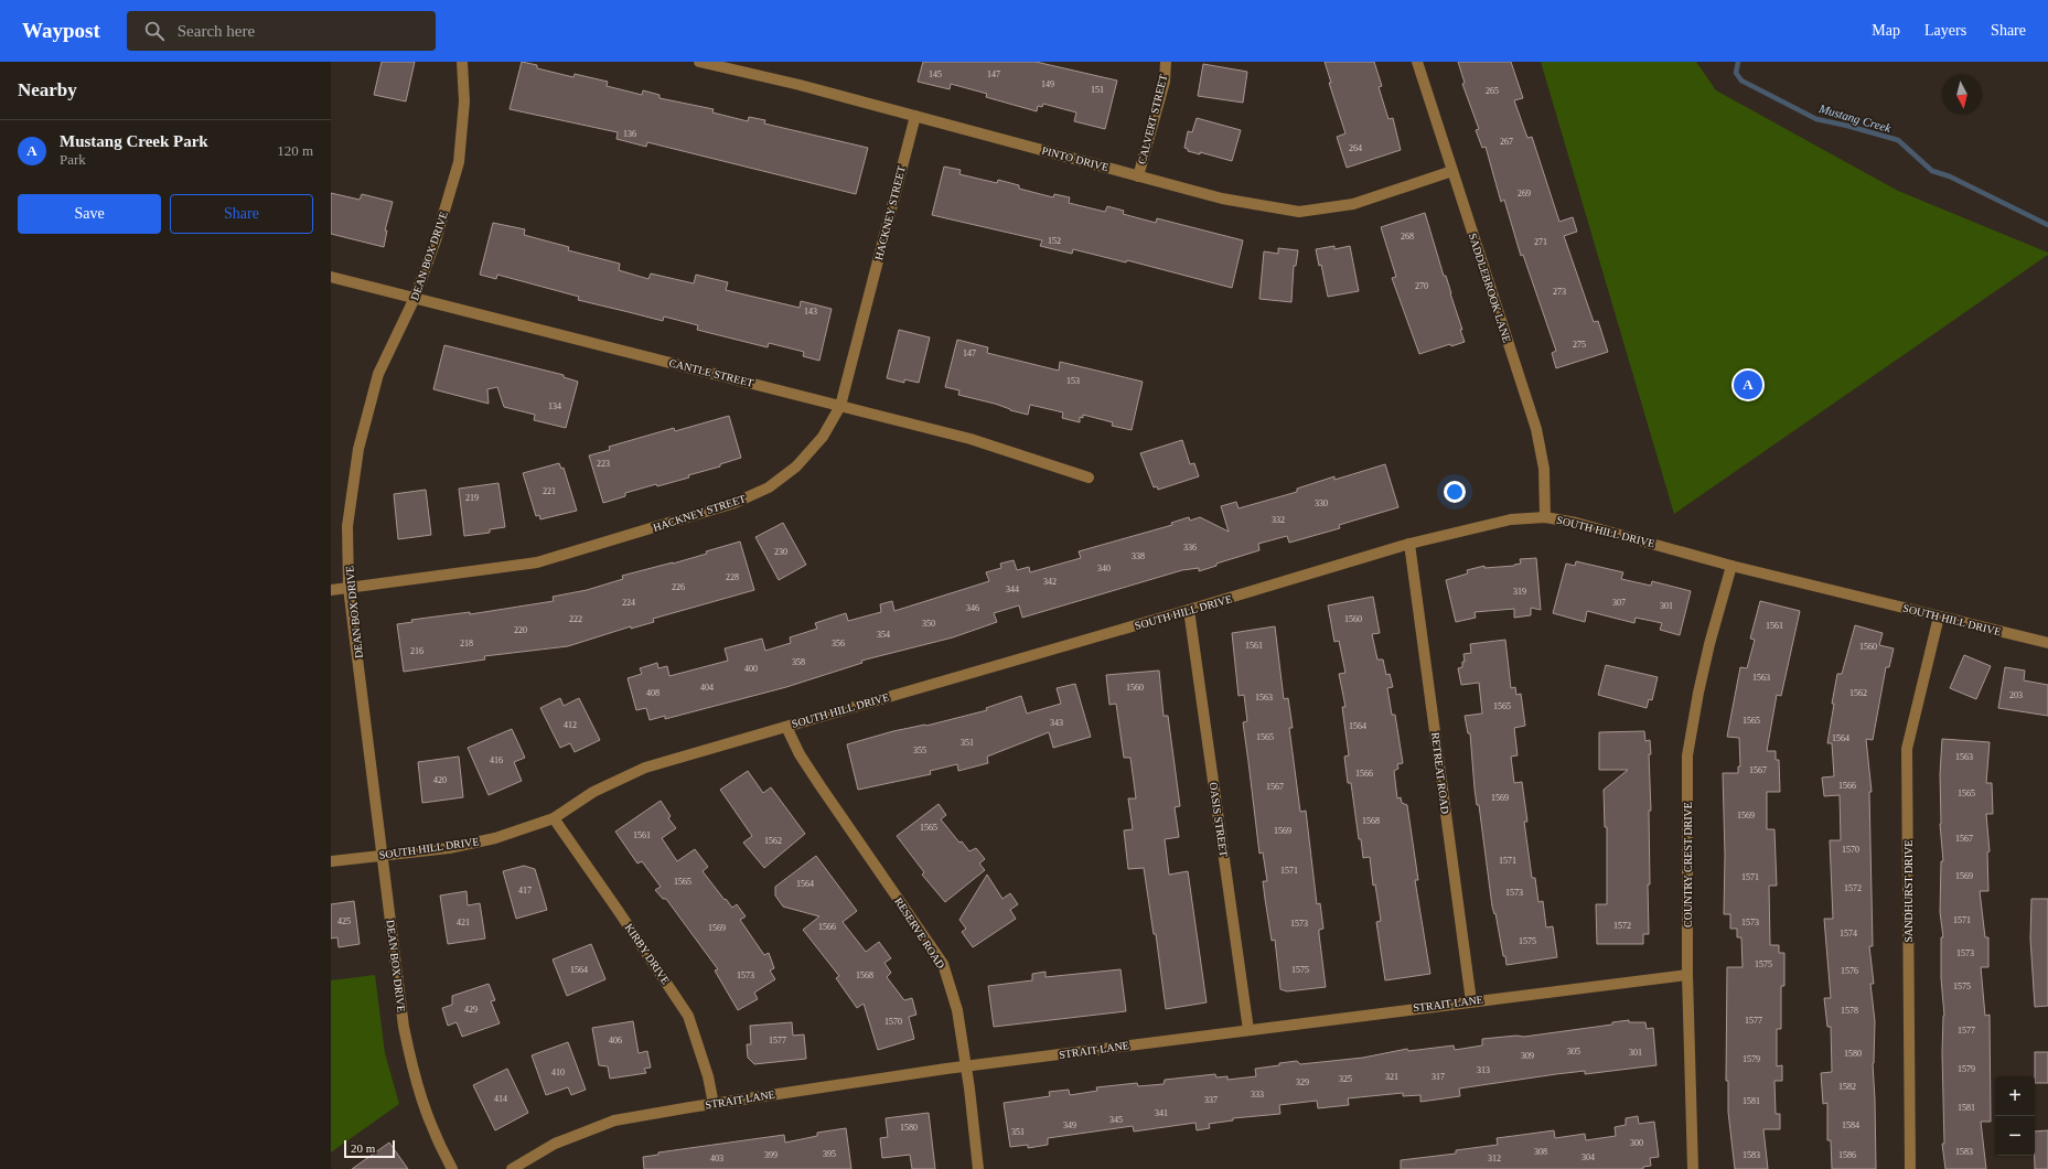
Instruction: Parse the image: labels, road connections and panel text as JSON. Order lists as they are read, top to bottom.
{
  "streets": {
    "street": [
      "CALVERT STREET",
      "PINTO DRIVE",
      "HACKNEY STREET",
      "DEAN BOX DRIVE",
      "SADDLEBROOK LANE",
      "CANTLE STREET",
      "SOUTH HILL DRIVE",
      "RETREAT ROAD",
      "OASIS STREET",
      "COUNTRY CREST DRIVE",
      "SANDHURST DRIVE",
      "RESERVE ROAD",
      "KIRBY DRIVE",
      "STRAIT LANE"
    ]
  },
  "crossings": [
    ["CALVERT STREET", "PINTO DRIVE"],
    ["PINTO DRIVE", "HACKNEY STREET"],
    ["PINTO DRIVE", "SADDLEBROOK LANE"],
    ["HACKNEY STREET", "DEAN BOX DRIVE"],
    ["HACKNEY STREET", "CANTLE STREET"],
    ["DEAN BOX DRIVE", "CANTLE STREET"],
    ["DEAN BOX DRIVE", "SOUTH HILL DRIVE"],
    ["SADDLEBROOK LANE", "SOUTH HILL DRIVE"],
    ["SOUTH HILL DRIVE", "RETREAT ROAD"],
    ["SOUTH HILL DRIVE", "OASIS STREET"],
    ["SOUTH HILL DRIVE", "COUNTRY CREST DRIVE"],
    ["SOUTH HILL DRIVE", "SANDHURST DRIVE"],
    ["SOUTH HILL DRIVE", "RESERVE ROAD"],
    ["SOUTH HILL DRIVE", "KIRBY DRIVE"],
    ["RETREAT ROAD", "STRAIT LANE"],
    ["OASIS STREET", "STRAIT LANE"],
    ["COUNTRY CREST DRIVE", "STRAIT LANE"],
    ["RESERVE ROAD", "STRAIT LANE"],
    ["KIRBY DRIVE", "STRAIT LANE"]
  ],
  "water": ["Mustang Creek"],
  "house_numbers": [
    "145",
    "147",
    "149",
    "151",
    "265",
    "136",
    "267",
    "264",
    "269",
    "268",
    "152",
    "271",
    "270",
    "273",
    "143",
    "275",
    "147",
    "153",
    "134",
    "223",
    "221",
    "219",
    "330",
    "332",
    "336",
    "230",
    "338",
    "340",
    "228",
    "342",
    "226",
    "344",
    "319",
    "224",
    "307",
    "301",
    "346",
    "222",
    "1560",
    "350",
    "1561",
    "220",
    "354",
    "218",
    "356",
    "1561",
    "1560",
    "216",
    "358",
    "400",
    "1563",
    "404",
    "1560",
    "408",
    "1562",
    "203",
    "1563",
    "1565",
    "1565",
    "343",
    "412",
    "1564",
    "1565",
    "1564",
    "351",
    "355",
    "1563",
    "416",
    "1567",
    "1566",
    "420",
    "1566",
    "1567",
    "1565",
    "1569",
    "1569",
    "1568",
    "1565",
    "1569",
    "1561",
    "1567",
    "1562",
    "1570",
    "1571",
    "1571",
    "1569",
    "1571",
    "1565",
    "1564",
    "1572",
    "417",
    "1573",
    "1571",
    "425",
    "421",
    "1573",
    "1573",
    "1572",
    "1566",
    "1569",
    "1574",
    "1575",
    "1573",
    "1575",
    "1564",
    "1575",
    "1576",
    "1573",
    "1568",
    "1575",
    "429",
    "1578",
    "1577",
    "1570",
    "1577",
    "406",
    "1577",
    "305",
    "301",
    "1580",
    "309",
    "1579",
    "1579",
    "313",
    "410",
    "321",
    "317",
    "325",
    "329",
    "1582",
    "333",
    "414",
    "337",
    "1581",
    "1581",
    "341",
    "345",
    "349",
    "1584",
    "1580",
    "351",
    "300",
    "308",
    "1583",
    "395",
    "399",
    "1583",
    "1586",
    "304",
    "403",
    "312"
  ],
  "scale_bar": "20 m",
  "north": "bottom",
  "page": {
    "header": "Waypost",
    "search": "Search here",
    "nav": ["Map", "Layers", "Share"],
    "heading": "Nearby",
    "list": [
      {
        "mark": "A",
        "name": "Mustang Creek Park",
        "note": "Park",
        "value": "120 m"
      }
    ],
    "buttons": ["Save", "Share"],
    "pins": "A",
    "map_buttons": ["+", "−"],
    "scale": "20 m"
  }
}
